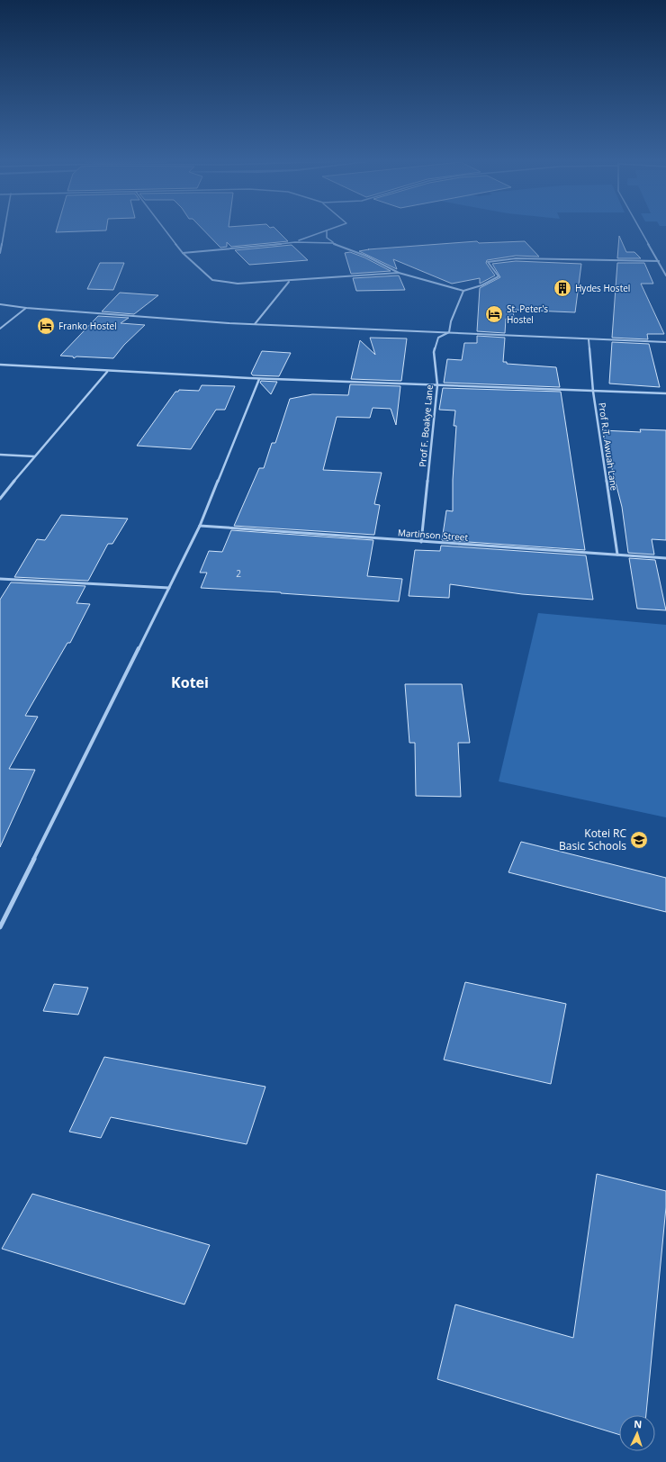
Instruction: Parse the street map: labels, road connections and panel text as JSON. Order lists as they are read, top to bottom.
{
  "streets": {
    "street": ["Prof F. Boakye Lane", "Prof R.T. Awuah Lane", "Martinson Street"]
  },
  "crossings": [
    ["Prof F. Boakye Lane", "Martinson Street"],
    ["Prof R.T. Awuah Lane", "Martinson Street"]
  ],
  "districts": ["Kotei"],
  "places": {
    "building": ["Hydes Hostel"],
    "hotel": ["St. Peter's Hostel", "Franko Hostel"],
    "school or university": ["Kotei RC Basic Schools"]
  },
  "house_numbers": ["2"],
  "north": "top"
}
